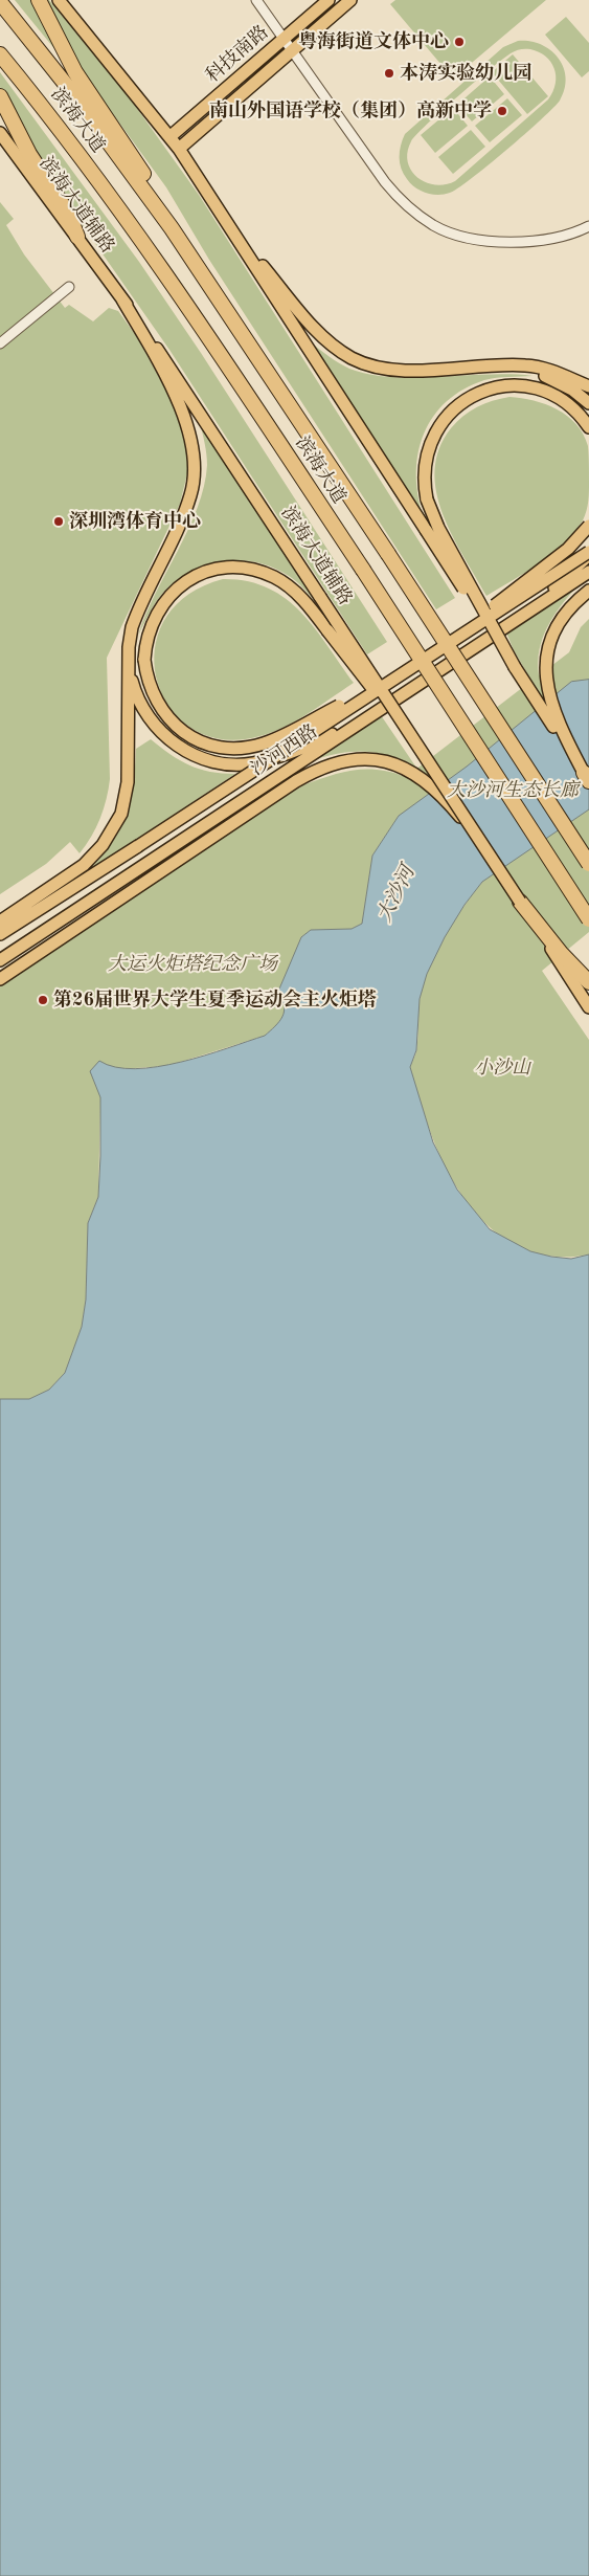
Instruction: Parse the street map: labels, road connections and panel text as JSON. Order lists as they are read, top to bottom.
{
  "streets": {
    "highway": ["滨海大道"],
    "main road": ["科技南路", "滨海大道辅路", "沙河西路"]
  },
  "water": ["大沙河"],
  "parks": ["大沙河生态长廊", "大运火炬塔纪念广场", "小沙山"],
  "places": [
    "粤海街道文体中心",
    "本涛实验幼儿园",
    "南山外国语学校（集团）高新中学",
    "深圳湾体育中心",
    "第26届世界大学生夏季运动会主火炬塔"
  ]
}
